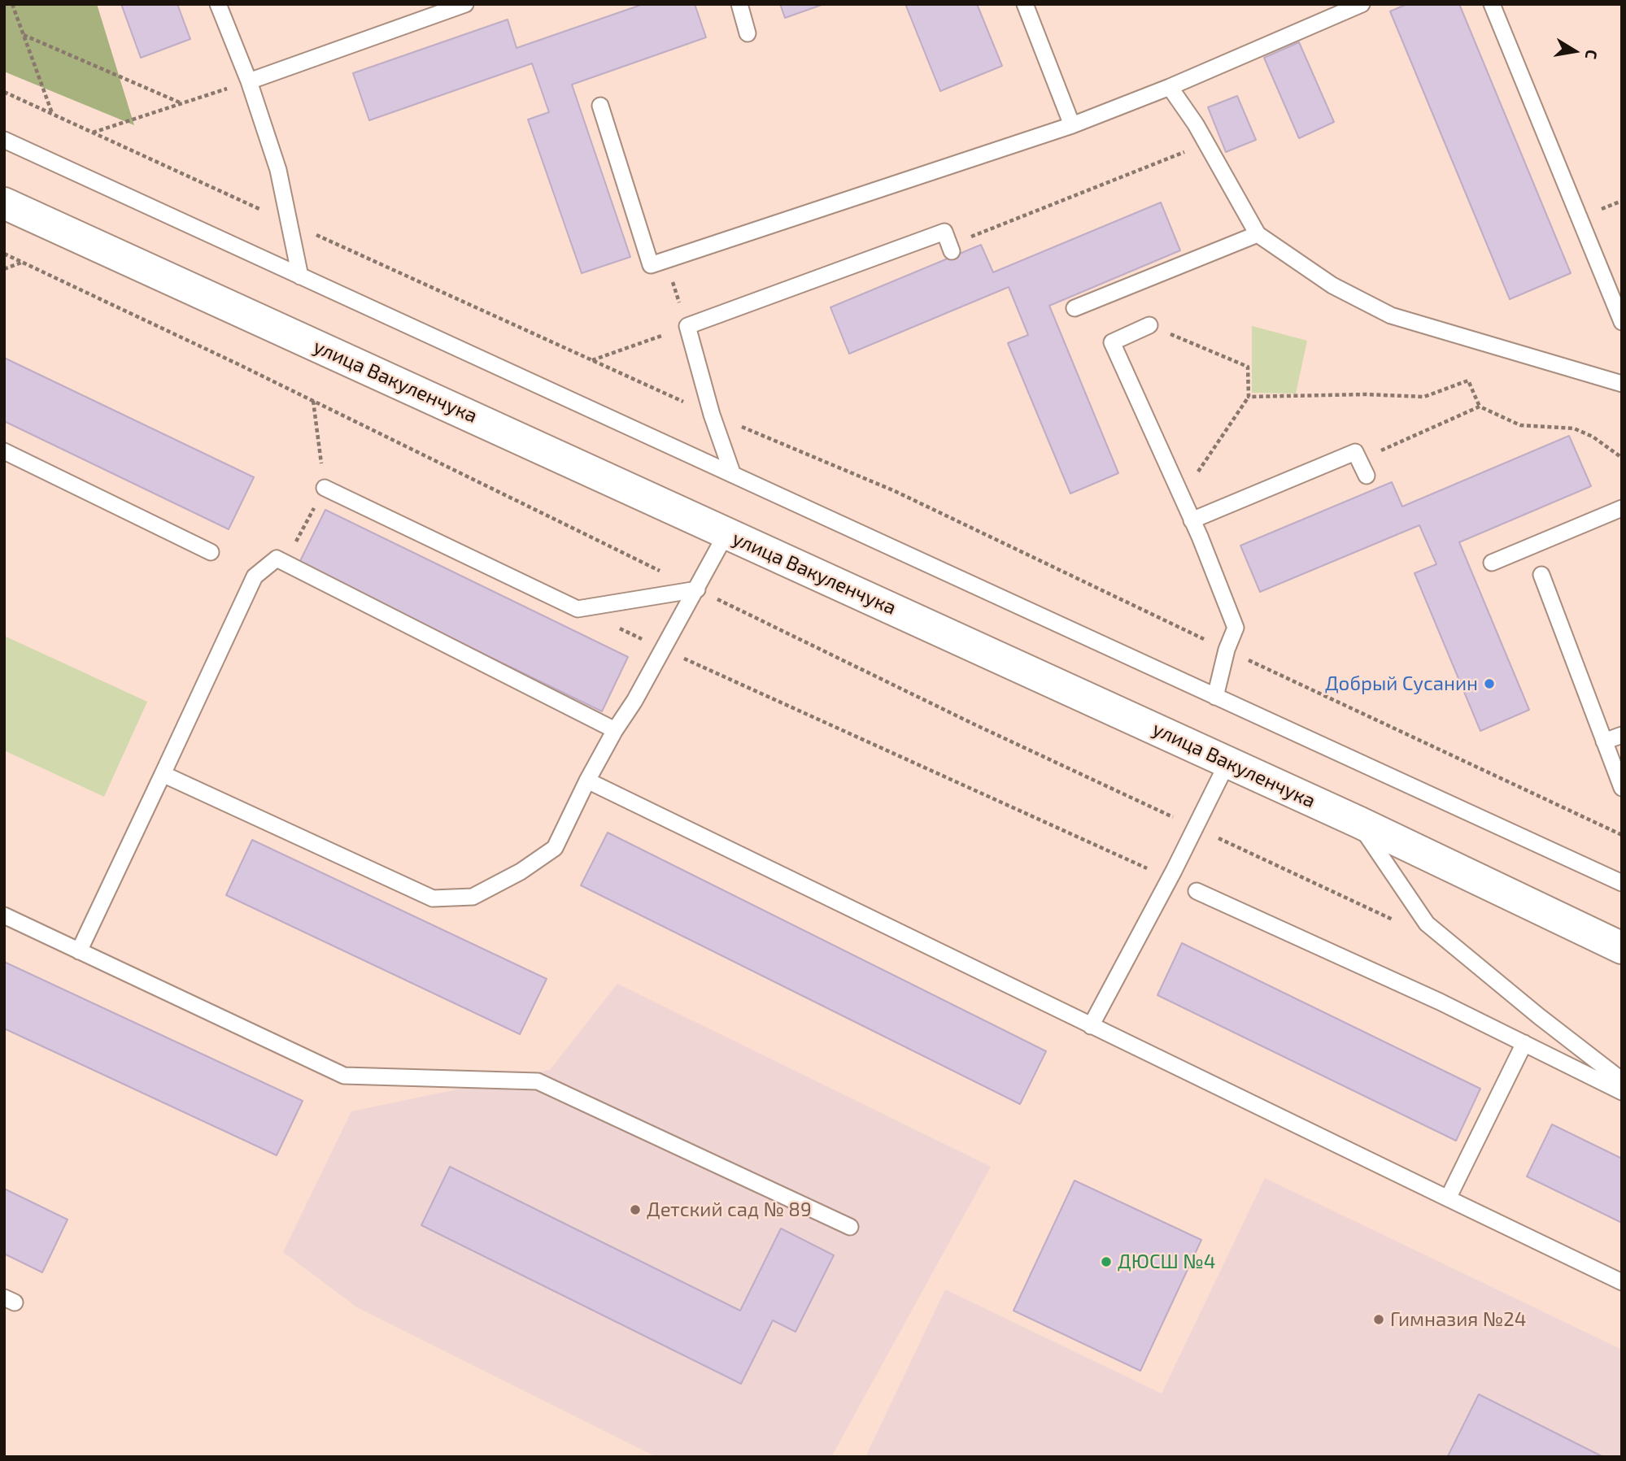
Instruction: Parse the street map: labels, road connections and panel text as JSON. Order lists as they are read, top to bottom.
{
  "streets": {
    "main road": ["улица Вакуленчука"]
  },
  "places": [
    "Добрый Сусанин",
    "Детский сад № 89",
    "ДЮСШ №4",
    "Гимназия №24"
  ],
  "north": "right"
}
